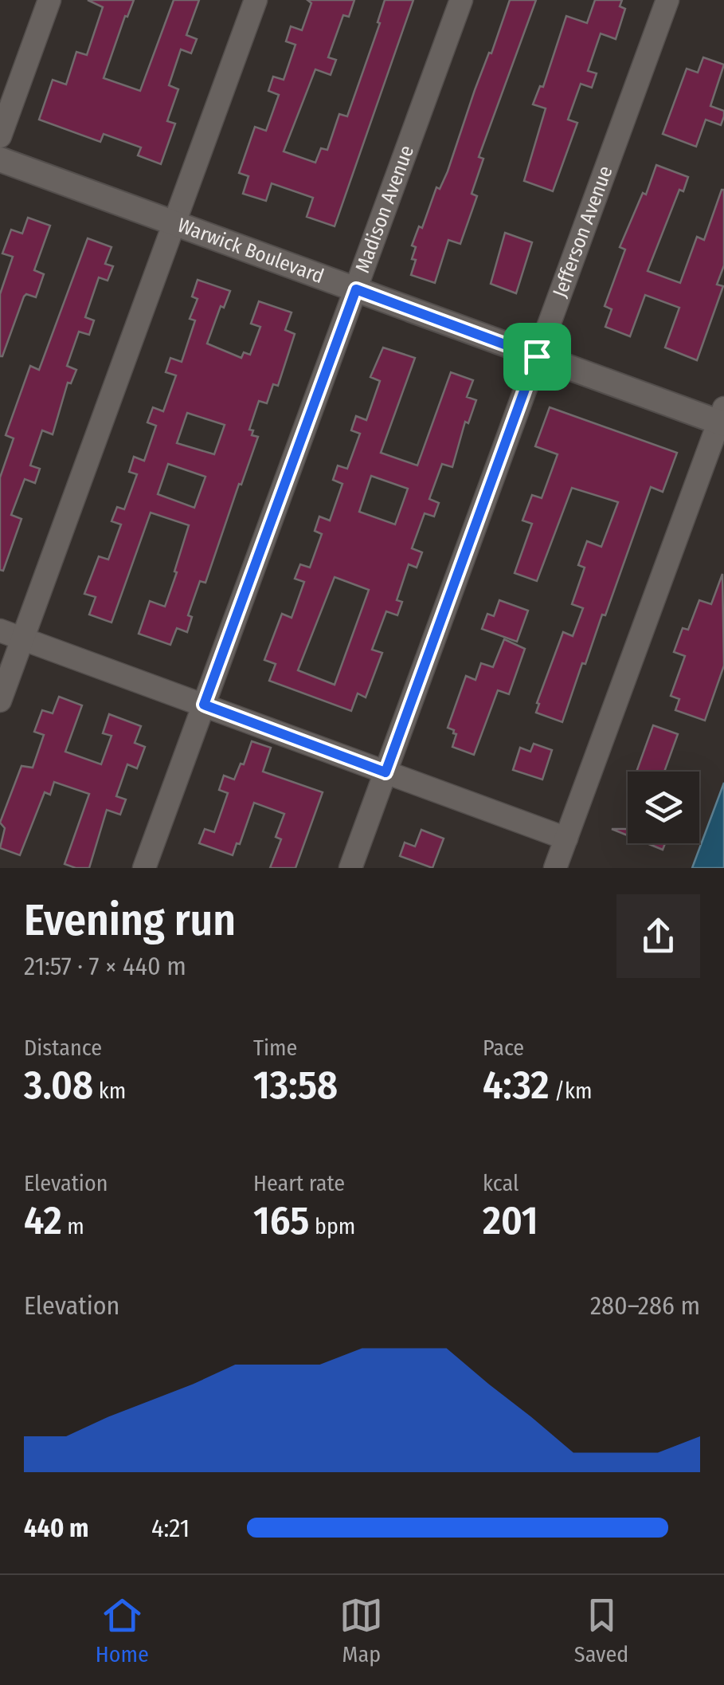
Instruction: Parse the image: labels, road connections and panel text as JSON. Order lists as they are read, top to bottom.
{
  "streets": {
    "street": ["Madison Avenue", "Jefferson Avenue", "Warwick Boulevard"]
  },
  "crossings": [
    ["Madison Avenue", "Warwick Boulevard"],
    ["Jefferson Avenue", "Warwick Boulevard"]
  ],
  "page": {
    "heading": ["Evening run", "21:57 · 7 × 440 m"],
    "stats": [
      ["Distance", "3.08 km"],
      ["Time", "13:58"],
      ["Pace", "4:32 /km"],
      ["Elevation", "42 m"],
      ["Heart rate", "165 bpm"],
      ["kcal", "201"]
    ],
    "chart": ["Elevation", "280–286 m"],
    "list": [
      {
        "name": "440 m",
        "note": "4:21"
      }
    ],
    "tabs": ["Home", "Map", "Saved"]
  }
}
